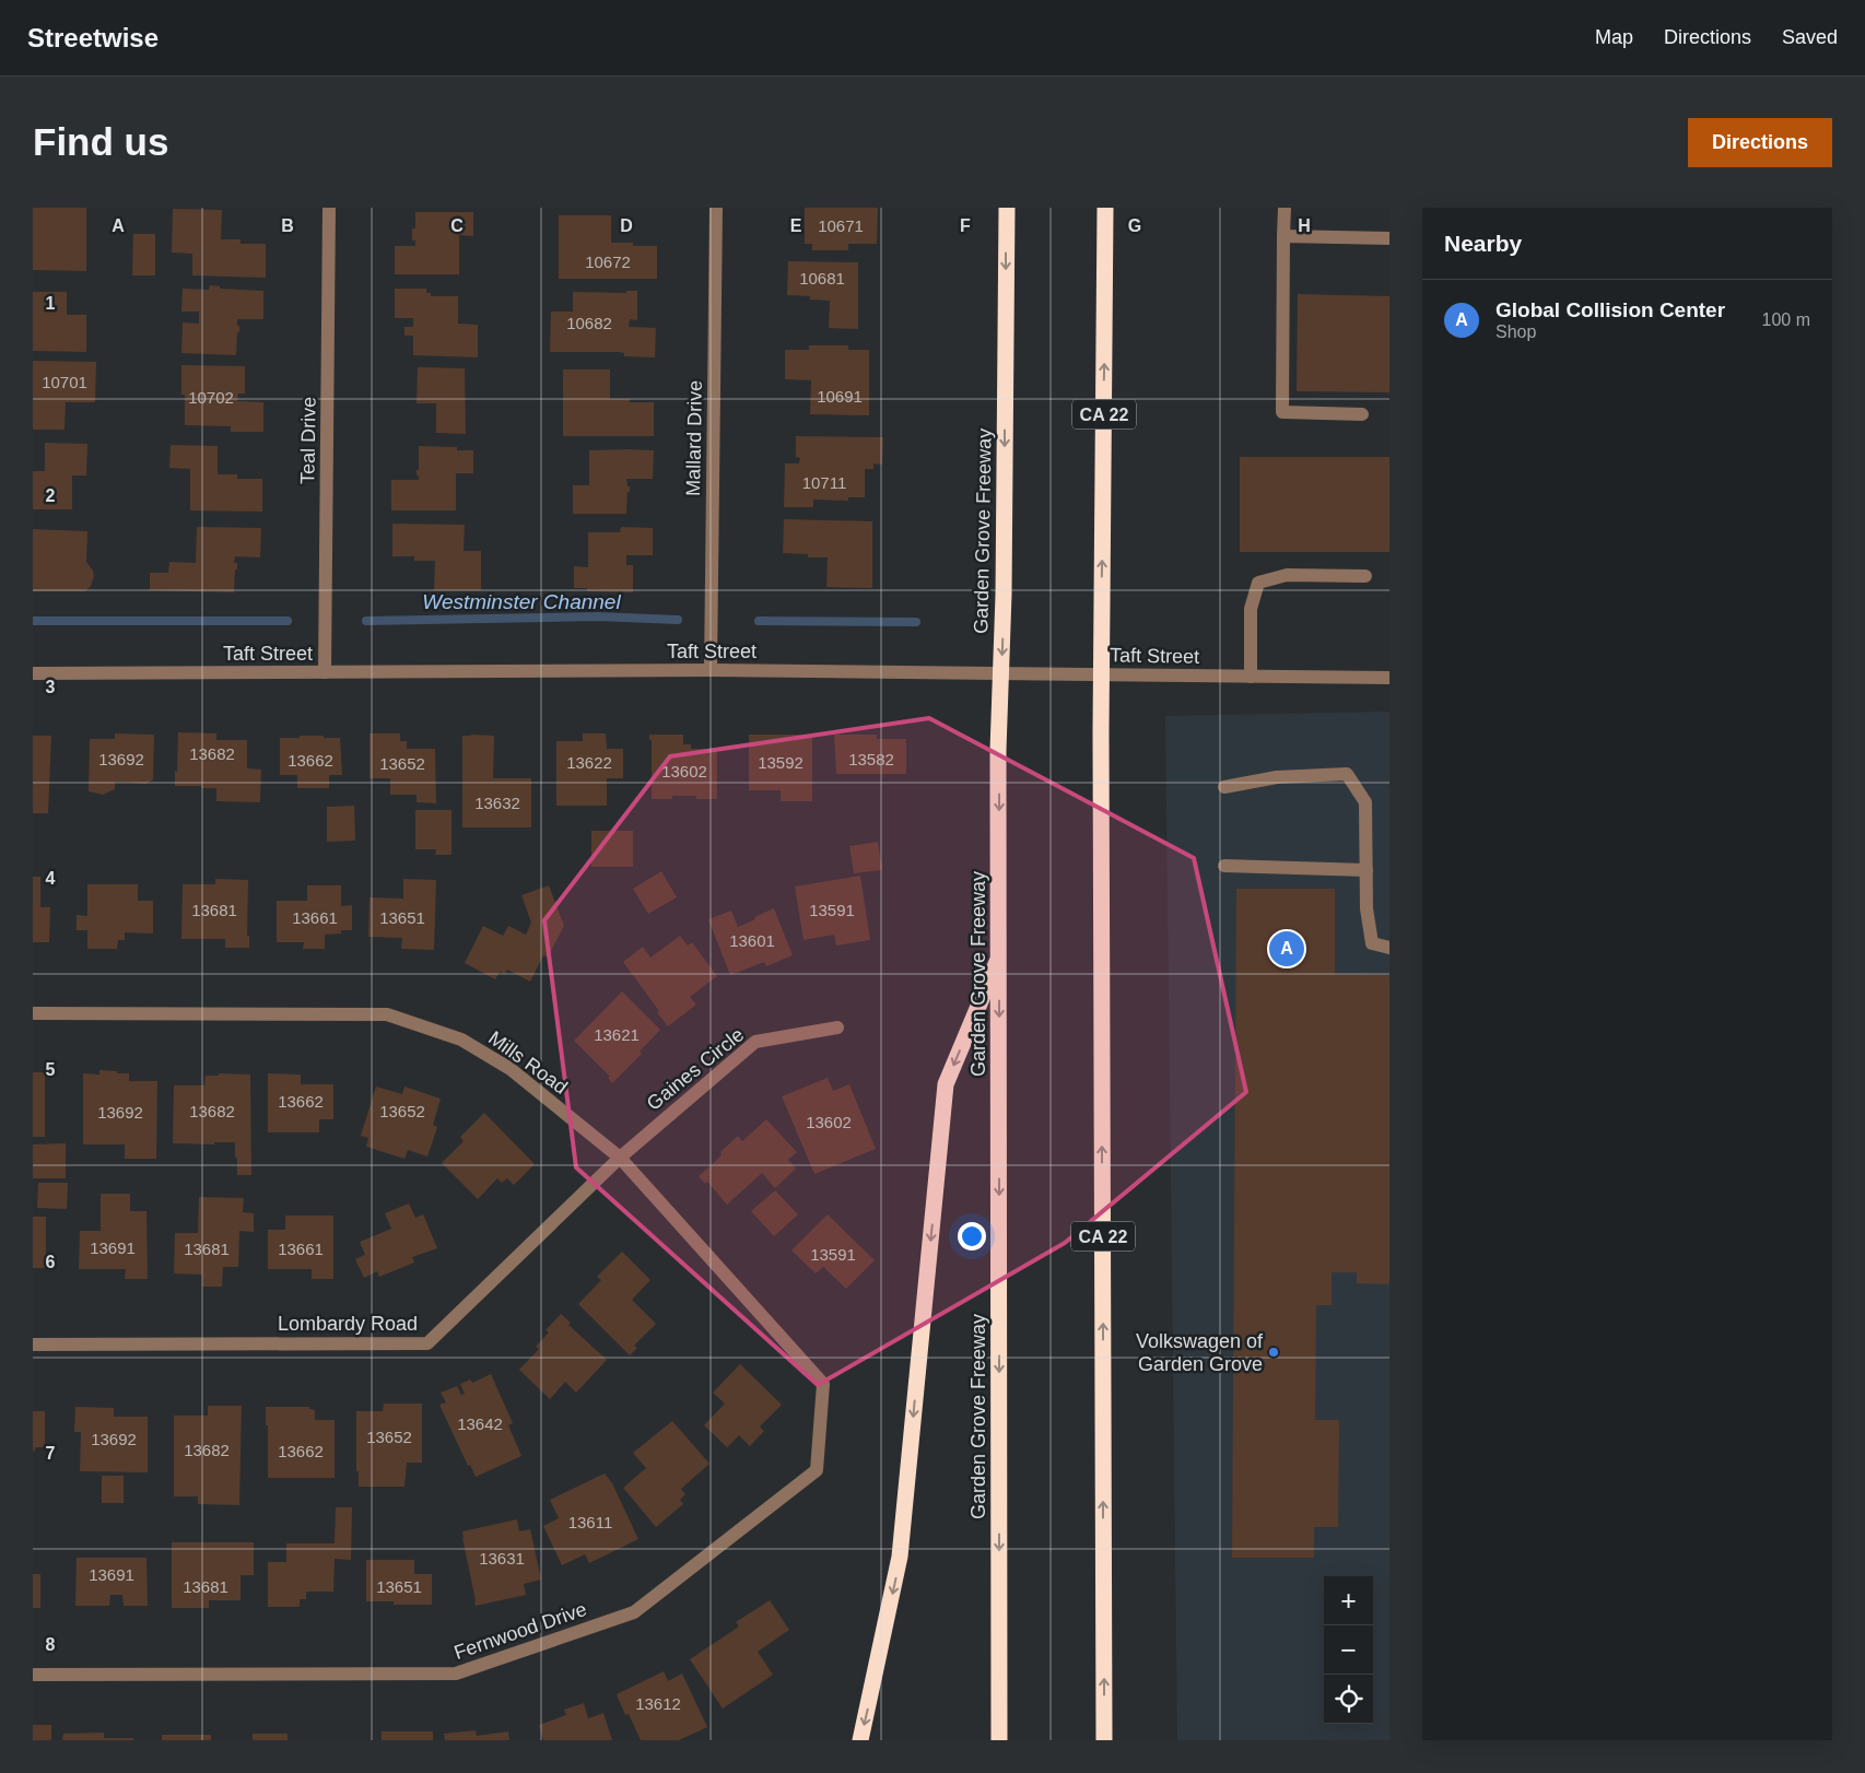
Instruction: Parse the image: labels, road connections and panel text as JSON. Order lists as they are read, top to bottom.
{
  "streets": {
    "highway": ["CA 22", "Garden Grove Freeway"],
    "street": [
      "Mallard Drive",
      "Teal Drive",
      "Taft Street",
      "Mills Road",
      "Gaines Circle",
      "Lombardy Road",
      "Fernwood Drive"
    ]
  },
  "crossings": [
    ["Mallard Drive", "Taft Street"],
    ["Teal Drive", "Taft Street"],
    ["Mills Road", "Gaines Circle"],
    ["Mills Road", "Lombardy Road"],
    ["Mills Road", "Fernwood Drive"],
    ["Gaines Circle", "Lombardy Road"]
  ],
  "water": ["Westminster Channel"],
  "places": ["Volkswagen of Garden Grove"],
  "house_numbers": [
    "10671",
    "10672",
    "10681",
    "10682",
    "10701",
    "10691",
    "10702",
    "10711",
    "13682",
    "13692",
    "13582",
    "13662",
    "13622",
    "13592",
    "13652",
    "13602",
    "13632",
    "13681",
    "13591",
    "13661",
    "13651",
    "13601",
    "13621",
    "13662",
    "13682",
    "13652",
    "13692",
    "13602",
    "13691",
    "13681",
    "13661",
    "13591",
    "13642",
    "13652",
    "13692",
    "13682",
    "13662",
    "13611",
    "13631",
    "13691",
    "13681",
    "13651",
    "13612"
  ],
  "page": {
    "header": "Streetwise",
    "nav": ["Map", "Directions", "Saved"],
    "buttons": "Directions",
    "title": "Find us",
    "heading": "Nearby",
    "list": [
      {
        "mark": "A",
        "name": "Global Collision Center",
        "note": "Shop",
        "value": "100 m"
      }
    ],
    "pins": "A",
    "map_buttons": ["+", "−"]
  },
  "grid": {
    "columns": [
      "A",
      "B",
      "C",
      "D",
      "E",
      "F",
      "G",
      "H"
    ],
    "rows": [
      "1",
      "2",
      "3",
      "4",
      "5",
      "6",
      "7",
      "8"
    ]
  }
}
